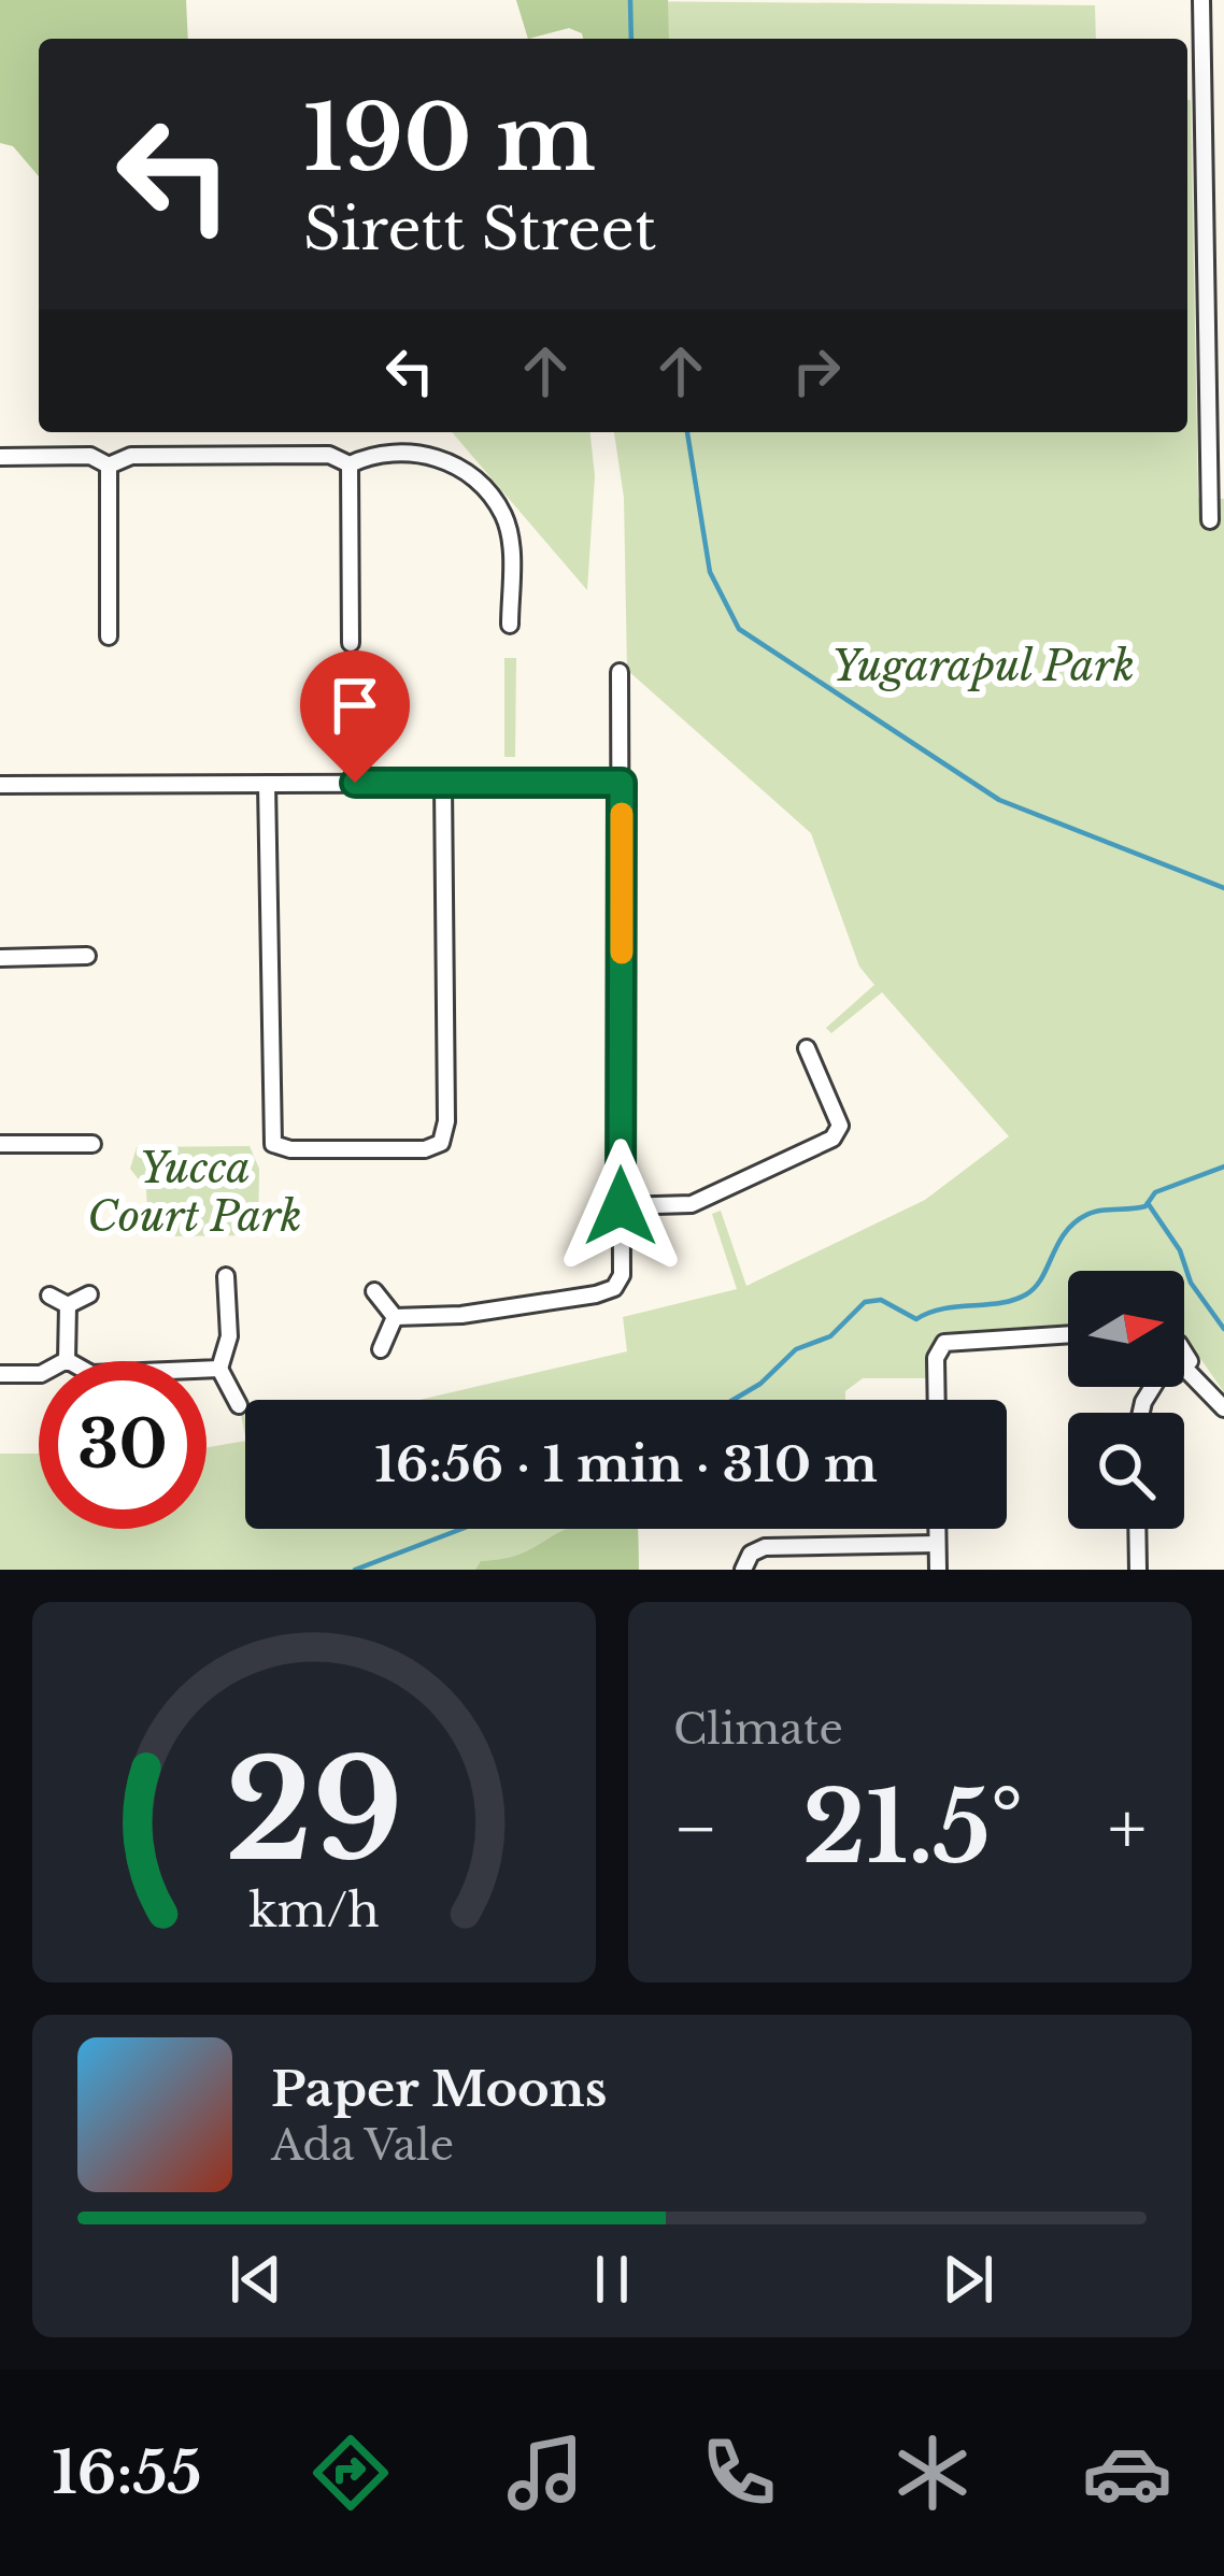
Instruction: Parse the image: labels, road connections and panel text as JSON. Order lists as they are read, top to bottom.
{
  "parks": ["Yugarapul Park", "Yucca Court Park"],
  "north": "right",
  "page": {
    "turn": ["190 m", "Sirett Street"],
    "limit": "30",
    "trip": "16:56 · 1 min · 310 m",
    "tile": "Climate",
    "heat": ["−", "21.5°", "+"],
    "song": ["Paper Moons", "Ada Vale"],
    "tabs": "16:55",
    "gauge": ["29", "km/h"]
  }
}
